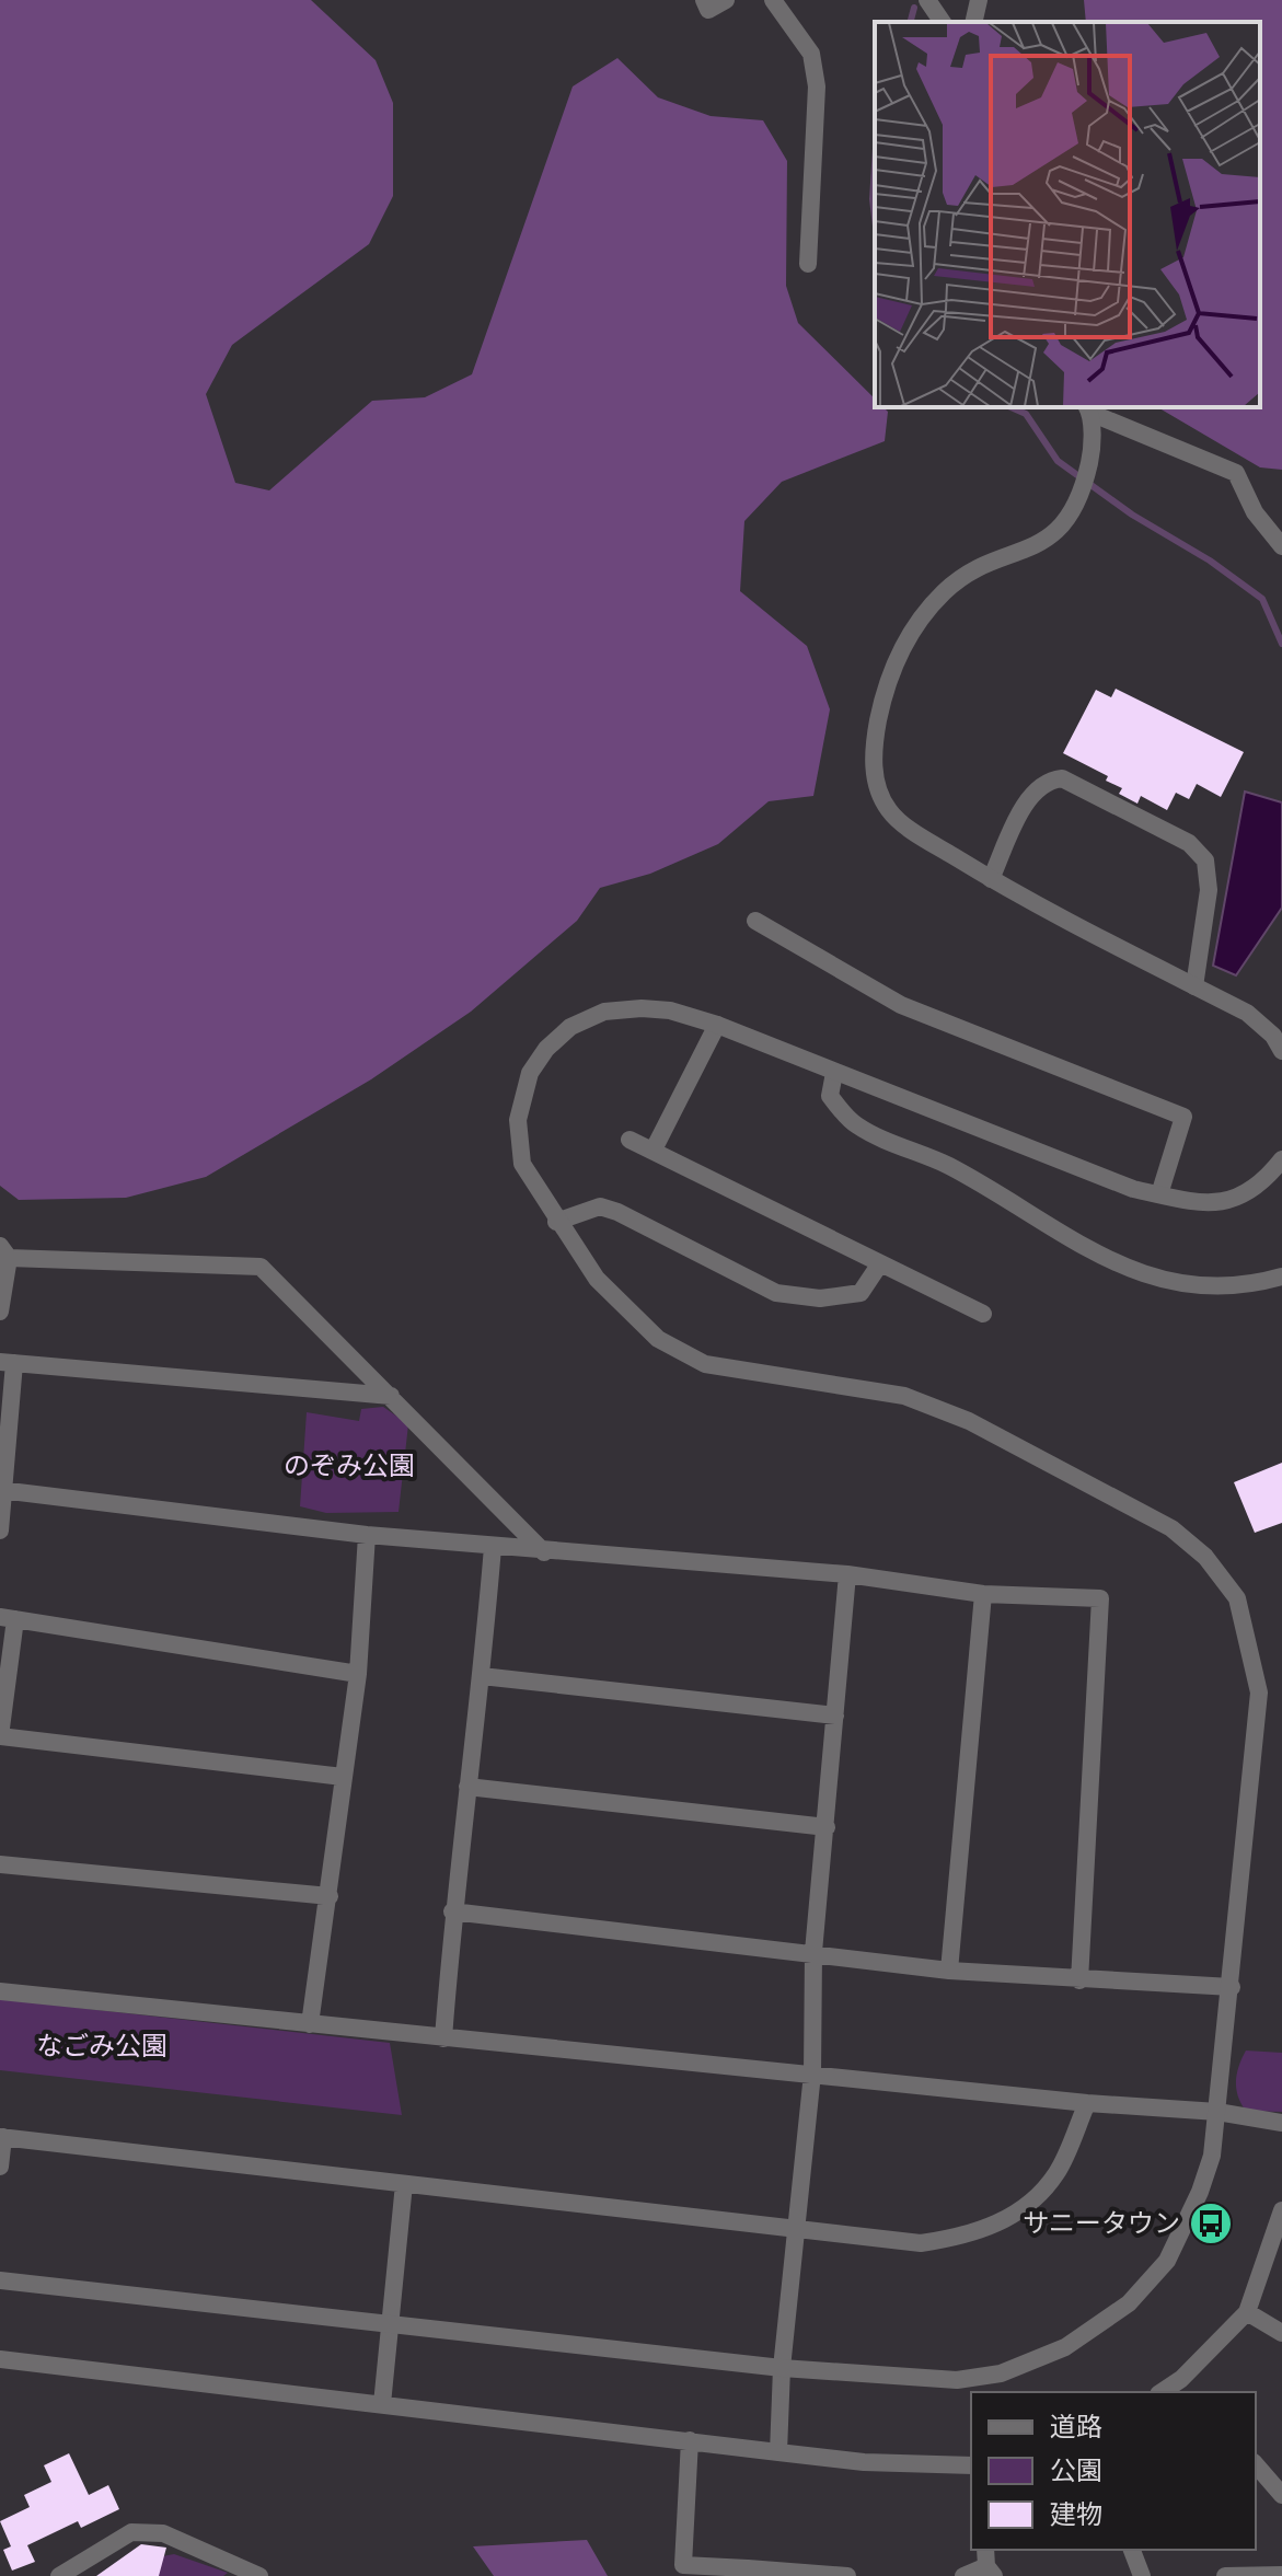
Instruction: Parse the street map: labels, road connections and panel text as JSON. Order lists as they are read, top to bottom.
{
  "parks": ["のぞみ公園", "なごみ公園"],
  "places": {
    "bus stop": ["サニータウン"]
  },
  "legend": ["道路", "公園", "建物"]
}
